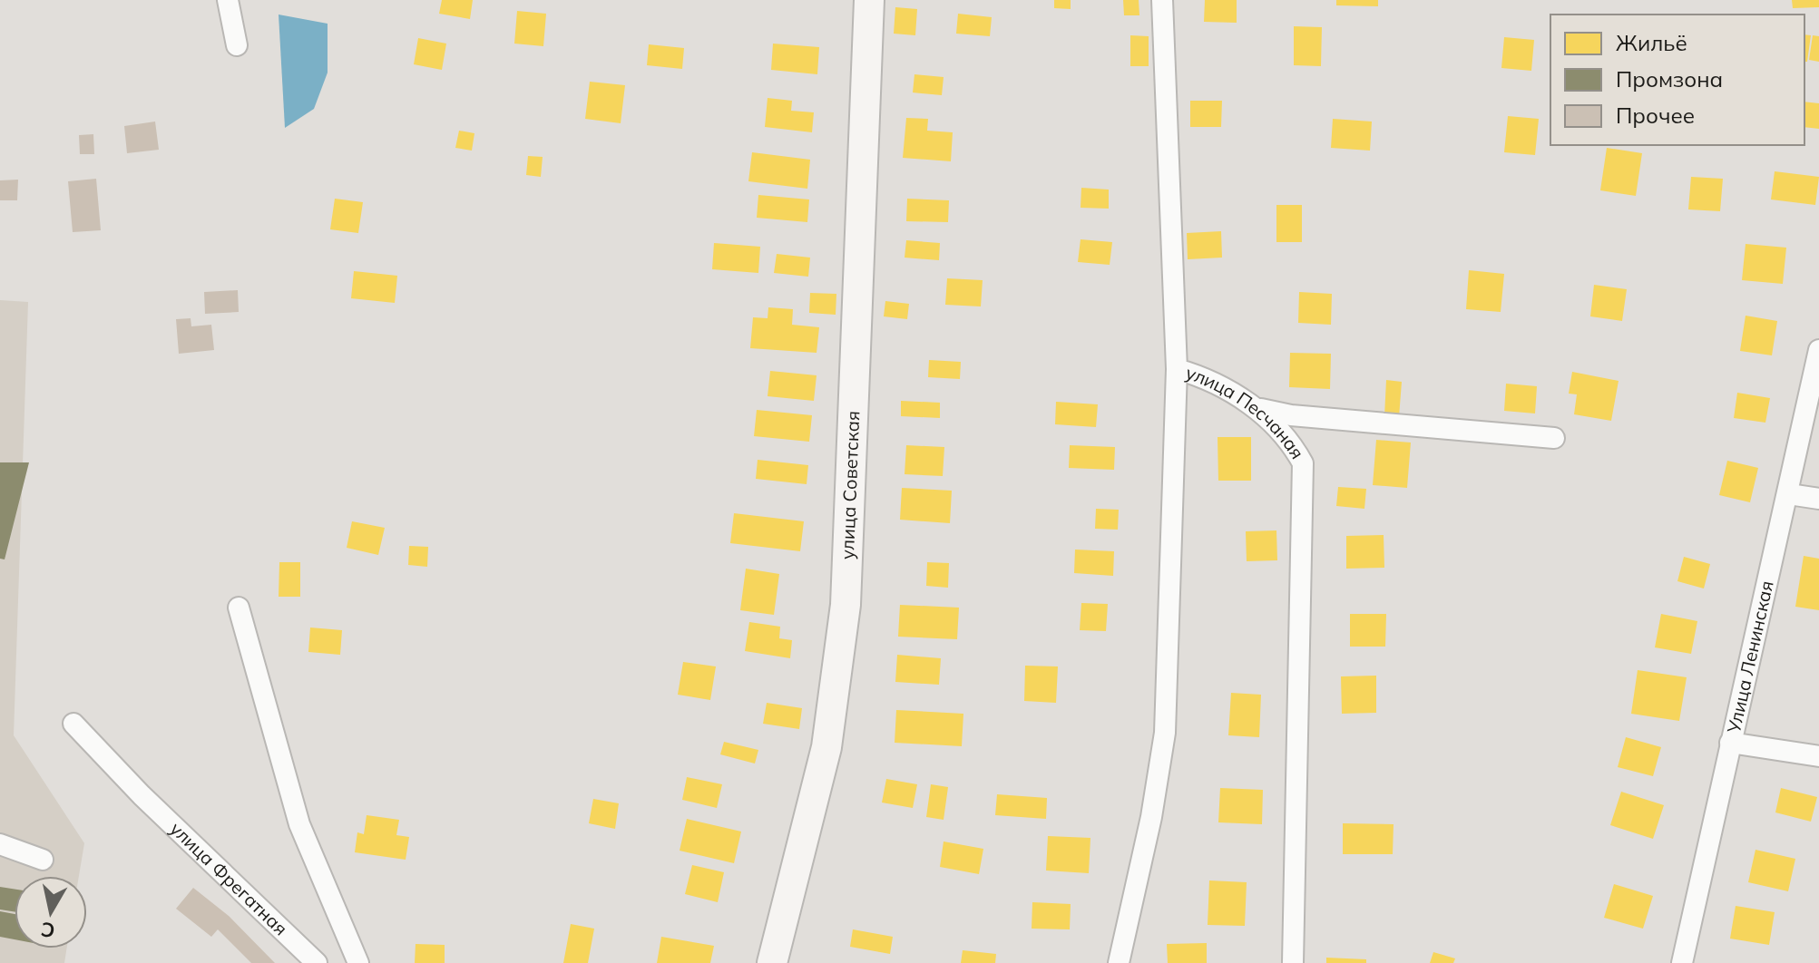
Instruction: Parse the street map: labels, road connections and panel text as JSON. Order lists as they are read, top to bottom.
{
  "streets": {
    "street": [
      "улица Песчаная",
      "улица Советская",
      "Улица Ленинская",
      "улица Фрегатная"
    ]
  },
  "legend": ["Жильё", "Промзона", "Прочее"],
  "north": "bottom"
}
